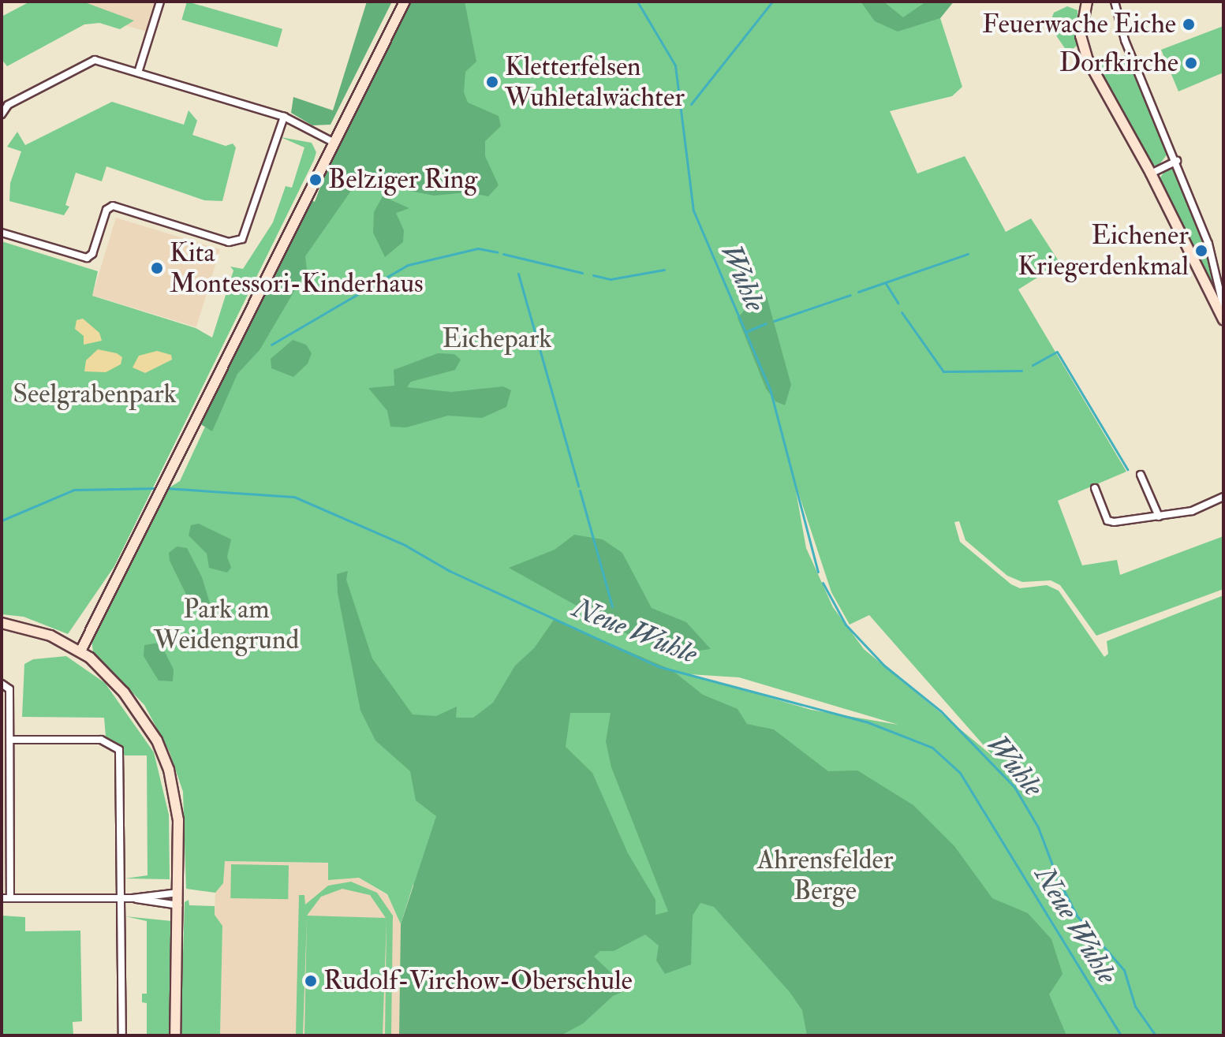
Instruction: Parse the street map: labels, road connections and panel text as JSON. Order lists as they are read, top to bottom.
{
  "water": ["Wuhle", "Neue Wuhle"],
  "parks": [
    "Eichepark",
    "Seelgrabenpark",
    "Park am Weidengrund",
    "Ahrensfelder Berge"
  ],
  "places": [
    "Feuerwache Eiche",
    "Dorfkirche",
    "Kletterfelsen Wuhletalwächter",
    "Belziger Ring",
    "Eichener Kriegerdenkmal",
    "Kita Montessori-Kinderhaus",
    "Rudolf-Virchow-Oberschule"
  ]
}
